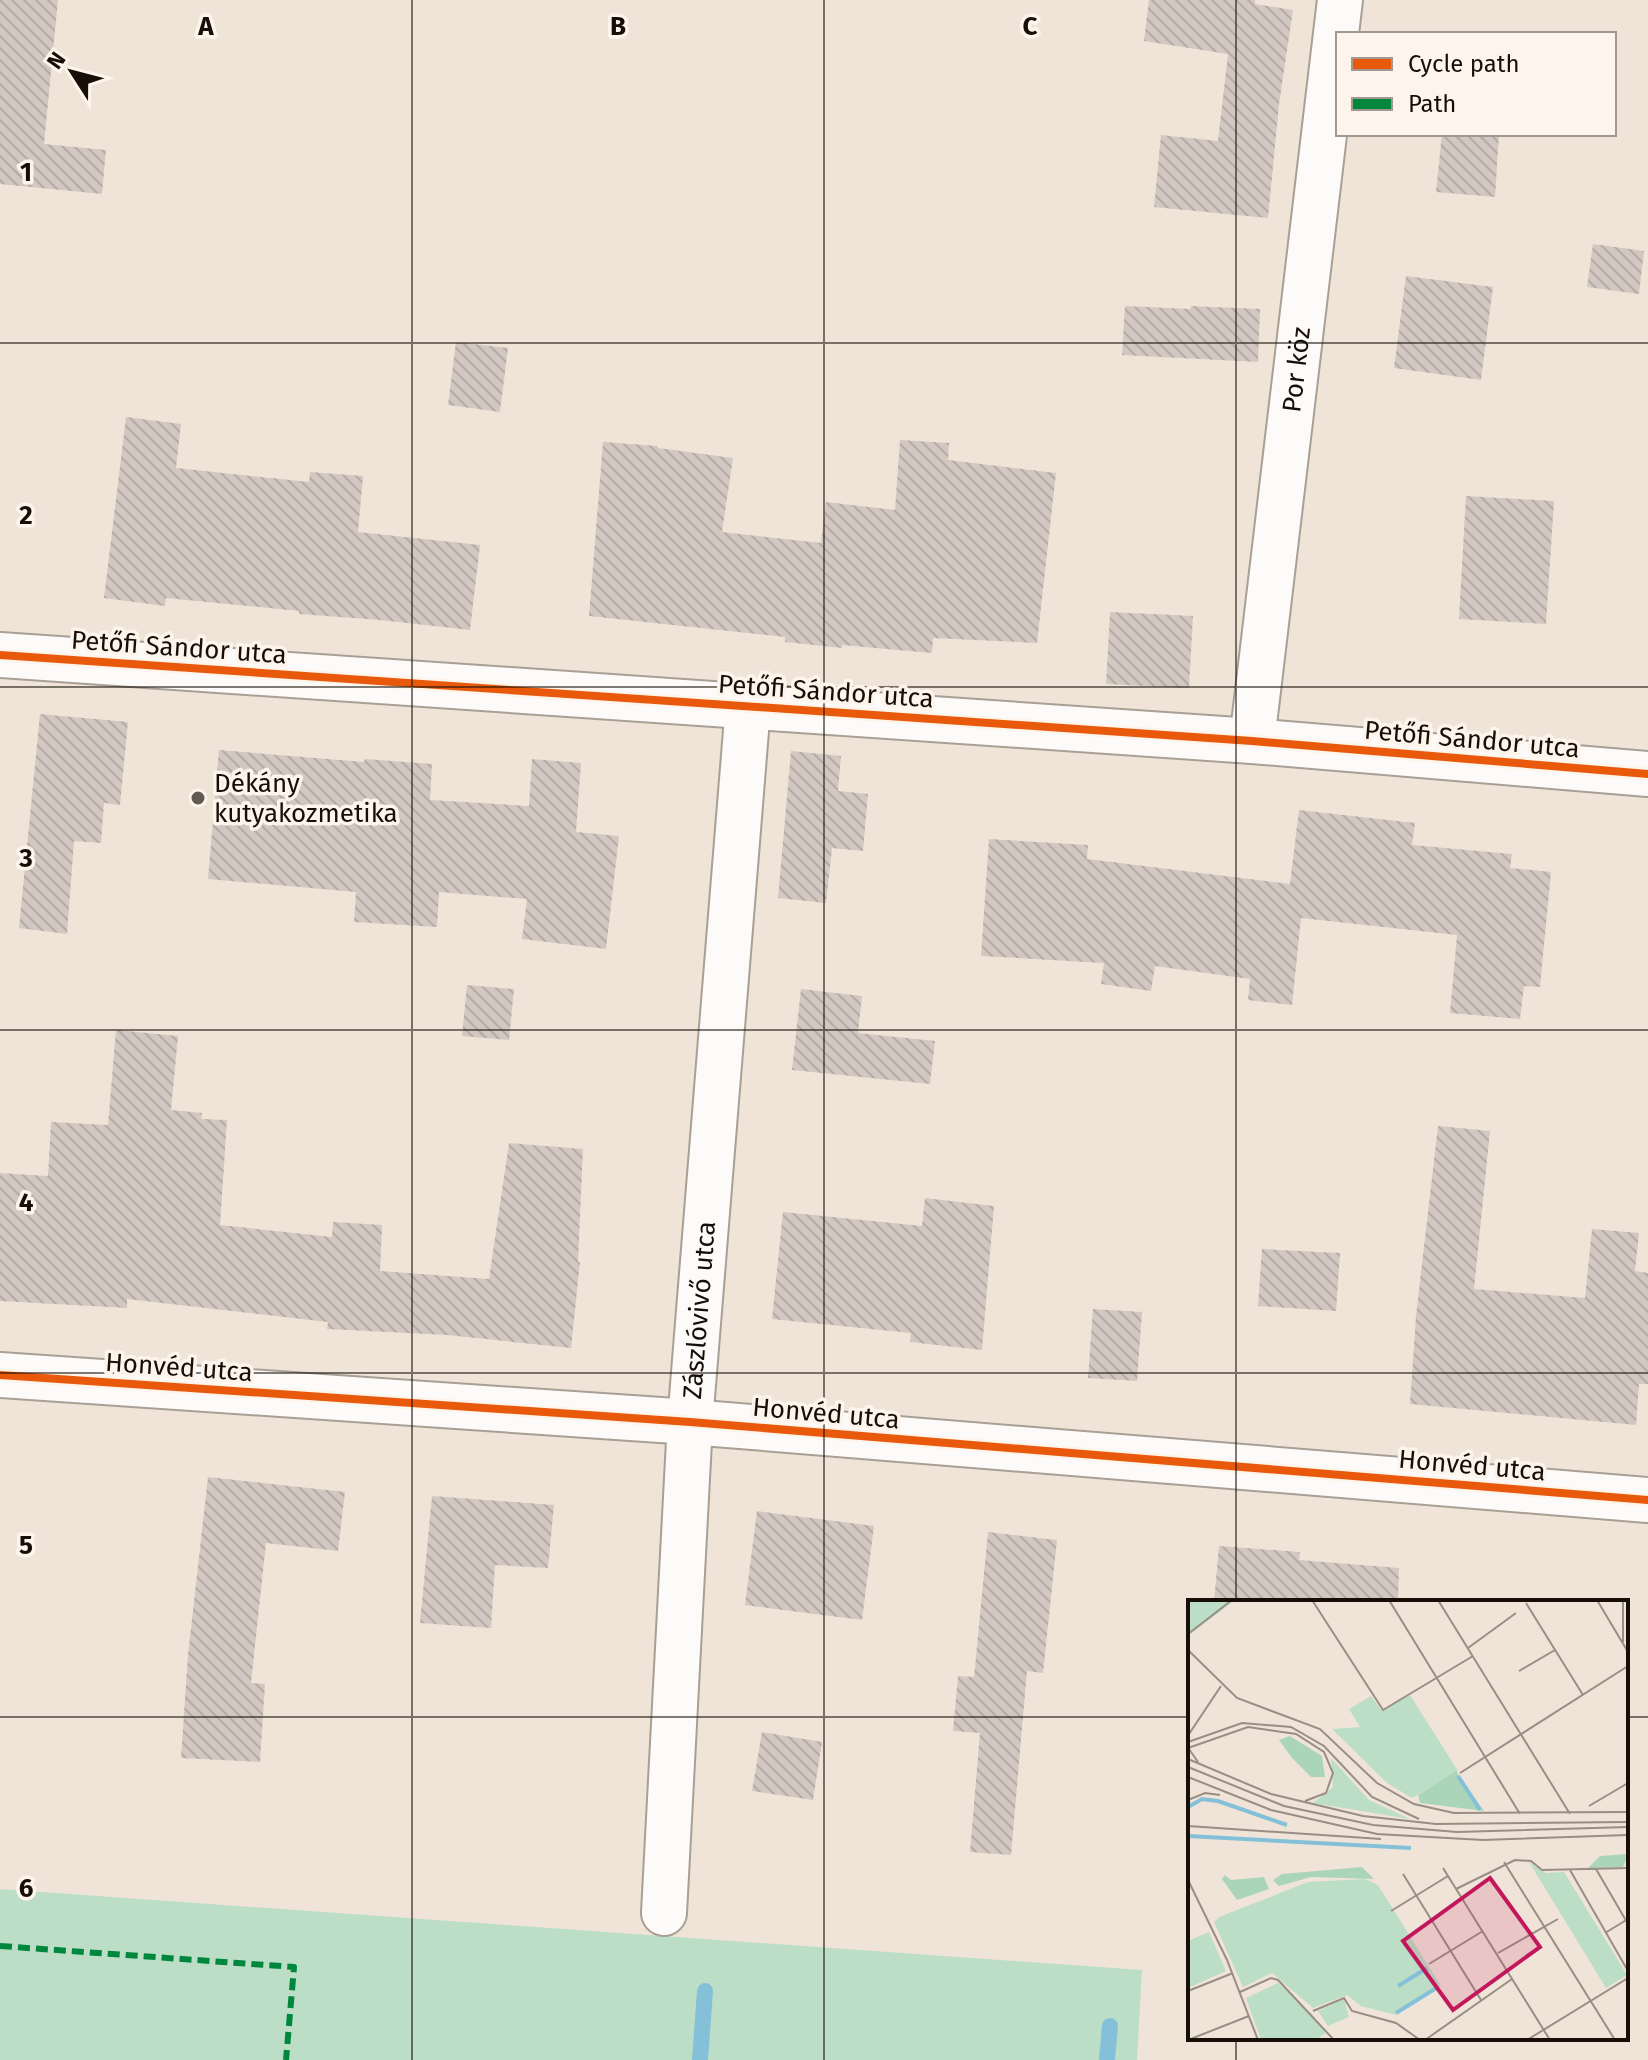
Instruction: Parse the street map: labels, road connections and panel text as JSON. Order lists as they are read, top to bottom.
{
  "streets": {
    "street": [
      "Por köz",
      "Petőfi Sándor utca",
      "Zászlóvivő utca",
      "Honvéd utca"
    ]
  },
  "crossings": [
    ["Por köz", "Petőfi Sándor utca"],
    ["Petőfi Sándor utca", "Zászlóvivő utca"],
    ["Zászlóvivő utca", "Honvéd utca"]
  ],
  "places": ["Dékány kutyakozmetika"],
  "legend": ["Cycle path", "Path"],
  "north": "top left",
  "grid": {
    "columns": ["A", "B", "C"],
    "rows": [
      "1",
      "2",
      "3",
      "4",
      "5",
      "6"
    ]
  }
}
